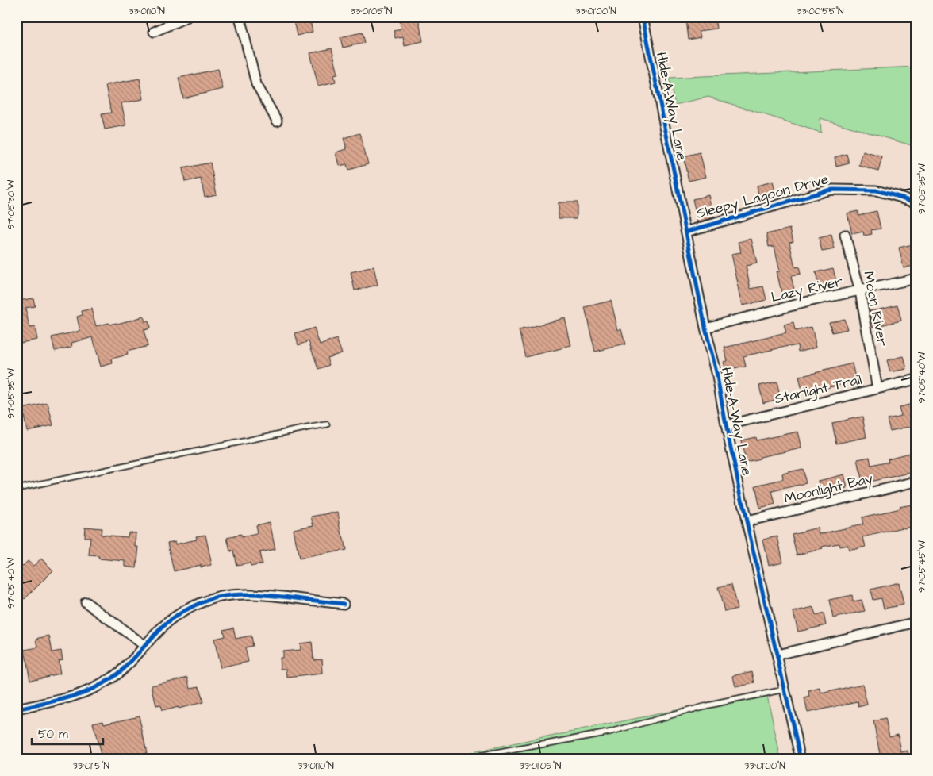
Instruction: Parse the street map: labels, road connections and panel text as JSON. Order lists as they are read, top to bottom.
{
  "streets": {
    "street": [
      "Hide-A-Way Lane",
      "Sleepy Lagoon Drive",
      "Lazy River",
      "Moon River",
      "Starlight Trail",
      "Moonlight Bay"
    ]
  },
  "crossings": [
    ["Hide-A-Way Lane", "Sleepy Lagoon Drive"],
    ["Hide-A-Way Lane", "Lazy River"],
    ["Hide-A-Way Lane", "Starlight Trail"],
    ["Hide-A-Way Lane", "Moonlight Bay"],
    ["Lazy River", "Moon River"],
    ["Moon River", "Starlight Trail"]
  ],
  "scale_bar": "50 m",
  "coordinates": [
    "33°01'10\"N",
    "33°01'05\"N",
    "33°01'00\"N",
    "33°00'55\"N",
    "97°05'35\"W",
    "97°05'30\"W",
    "97°05'40\"W",
    "97°05'45\"W",
    "33°01'15\"N"
  ]
}
